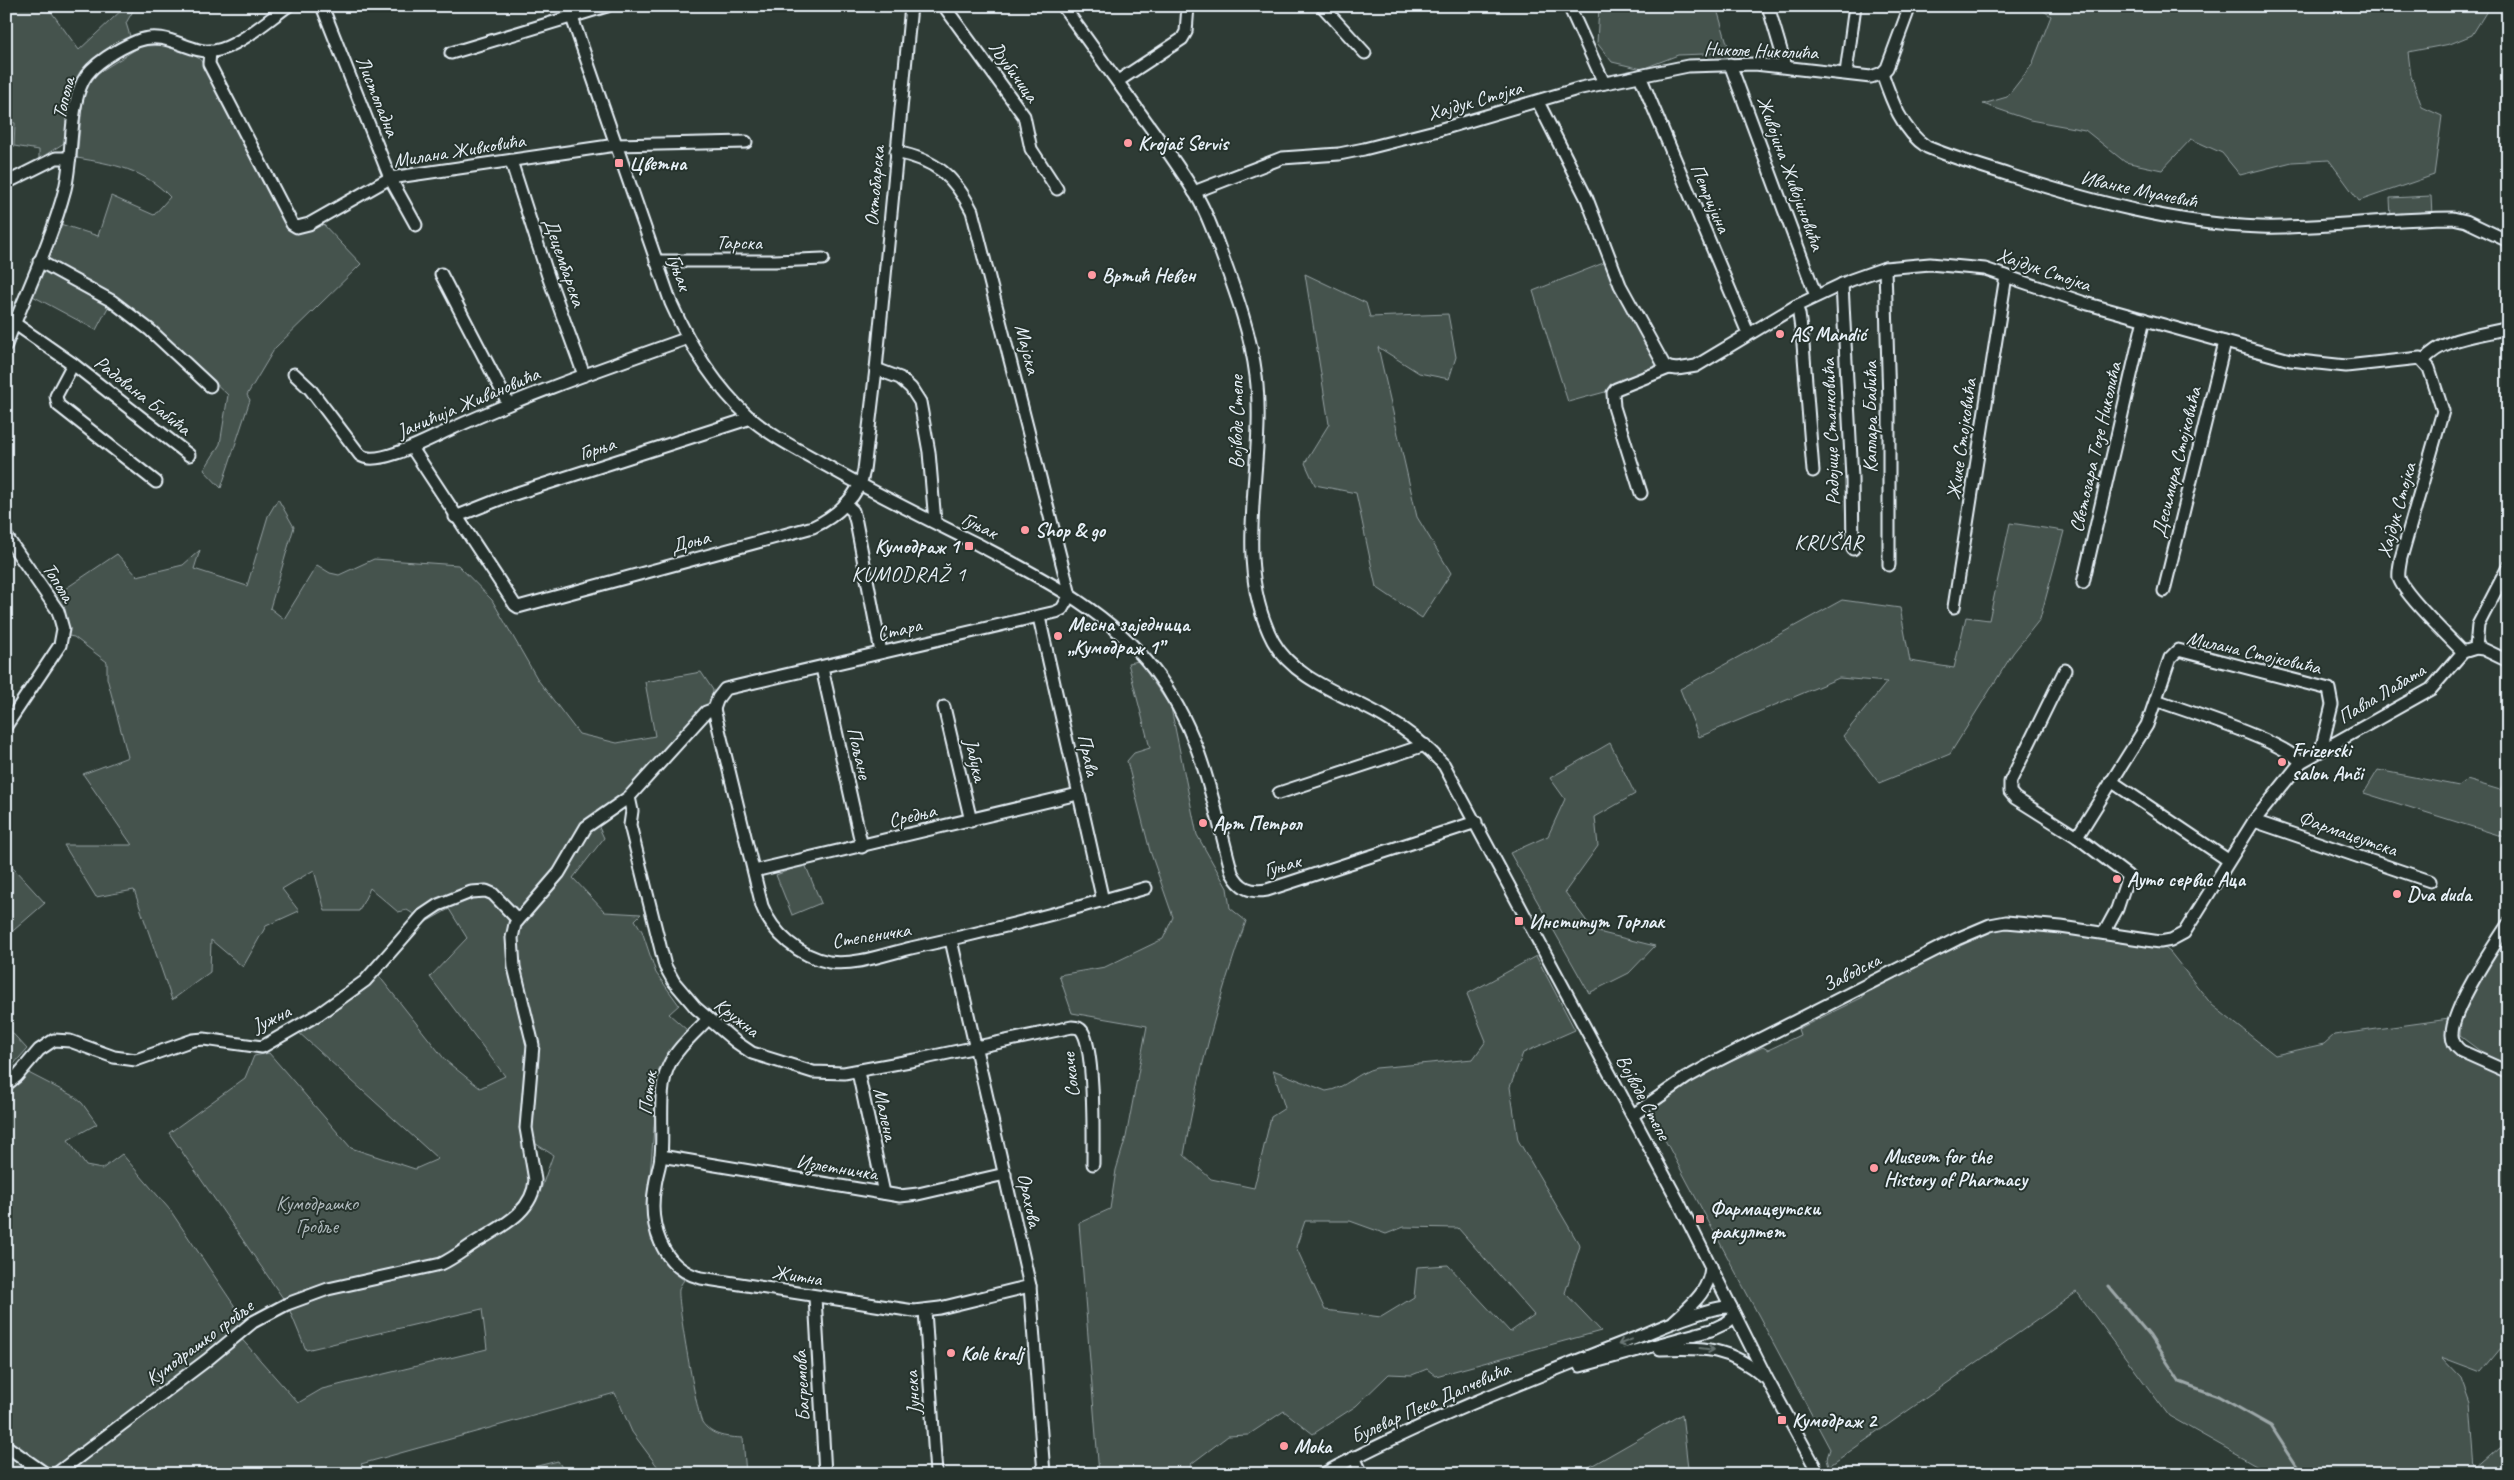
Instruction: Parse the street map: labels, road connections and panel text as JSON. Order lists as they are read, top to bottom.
{
  "streets": {
    "street": [
      "Николе Николића",
      "Љубичица",
      "Листопадна",
      "Топола",
      "Хајдук Стојка",
      "Милана Живковића",
      "Живојина Живојиновића",
      "Октобарска",
      "Иванке Муачевић",
      "Петријина",
      "Тарска",
      "Децембарска",
      "Гуњак",
      "Мајска",
      "Радована Бабића",
      "Јанићија Живановића",
      "Каплара Бабића",
      "Војводе Степе",
      "Радојице Станковића",
      "Жике Стојковића",
      "Светозара Тозе Николића",
      "Горња",
      "Десимира Стојковића",
      "Доња",
      "Стара",
      "Милана Стојковића",
      "Павла Лабата",
      "Пољане",
      "Права",
      "Јабука",
      "Средња",
      "Фармацеутска",
      "Степеничка",
      "Заводска",
      "Кружна",
      "Јужна",
      "Сокаче",
      "Поток",
      "Малена",
      "Излетничка",
      "Орахова",
      "Житна",
      "Кумодрашко гробље",
      "Багремова",
      "Јунска",
      "Булевар Пека Дапчевића"
    ]
  },
  "crossings": [
    ["Николе Николића", "Хајдук Стојка"],
    ["Николе Николића", "Живојина Живојиновића"],
    ["Николе Николића", "Иванке Муачевић"],
    ["Николе Николића", "Петријина"],
    ["Листопадна", "Милана Живковића"],
    ["Топола", "Милана Живковића"],
    ["Топола", "Радована Бабића"],
    ["Хајдук Стојка", "Живојина Живојиновића"],
    ["Хајдук Стојка", "Петријина"],
    ["Хајдук Стојка", "Каплара Бабића"],
    ["Хајдук Стојка", "Војводе Степе"],
    ["Хајдук Стојка", "Радојице Станковића"],
    ["Хајдук Стојка", "Жике Стојковића"],
    ["Хајдук Стојка", "Светозара Тозе Николића"],
    ["Хајдук Стојка", "Десимира Стојковића"],
    ["Хајдук Стојка", "Павла Лабата"],
    ["Милана Живковића", "Децембарска"],
    ["Милана Живковића", "Гуњак"],
    ["Октобарска", "Гуњак"],
    ["Октобарска", "Мајска"],
    ["Октобарска", "Доња"],
    ["Тарска", "Гуњак"],
    ["Децембарска", "Јанићија Живановића"],
    ["Гуњак", "Мајска"],
    ["Гуњак", "Јанићија Живановића"],
    ["Гуњак", "Војводе Степе"],
    ["Гуњак", "Горња"],
    ["Гуњак", "Доња"],
    ["Гуњак", "Стара"],
    ["Мајска", "Стара"],
    ["Војводе Степе", "Заводска"],
    ["Војводе Степе", "Булевар Пека Дапчевића"],
    ["Горња", "Доња"],
    ["Стара", "Пољане"],
    ["Стара", "Права"],
    ["Стара", "Степеничка"],
    ["Милана Стојковића", "Павла Лабата"],
    ["Павла Лабата", "Фармацеутска"],
    ["Павла Лабата", "Заводска"],
    ["Пољане", "Средња"],
    ["Права", "Средња"],
    ["Права", "Степеничка"],
    ["Јабука", "Средња"],
    ["Средња", "Степеничка"],
    ["Степеничка", "Орахова"],
    ["Кружна", "Сокаче"],
    ["Кружна", "Поток"],
    ["Кружна", "Малена"],
    ["Кружна", "Орахова"],
    ["Јужна", "Кумодрашко гробље"],
    ["Сокаче", "Орахова"],
    ["Поток", "Излетничка"],
    ["Поток", "Житна"],
    ["Малена", "Излетничка"],
    ["Излетничка", "Орахова"],
    ["Излетничка", "Житна"],
    ["Орахова", "Житна"],
    ["Житна", "Багремова"],
    ["Житна", "Јунска"]
  ],
  "districts": ["KRUŠAR", "KUMODRAŽ 1"],
  "parks": ["Кумодрашко Гробље"],
  "places": {
    "other": [
      "Krojač Servis",
      "Вртић Невен",
      "AS Mandić",
      "Shop & go",
      "Месна заједница „Кумодраж 1”",
      "Frizerski salon Anči",
      "Арт Петрол",
      "Ауто сервис Аца",
      "Dva duda",
      "Museum for the History of Pharmacy",
      "Kole kralj",
      "Moka"
    ],
    "transit": [
      "Цветна",
      "Кумодраж 1",
      "Институт Торлак",
      "Фармацеутски факултет",
      "Кумодраж 2"
    ]
  }
}
